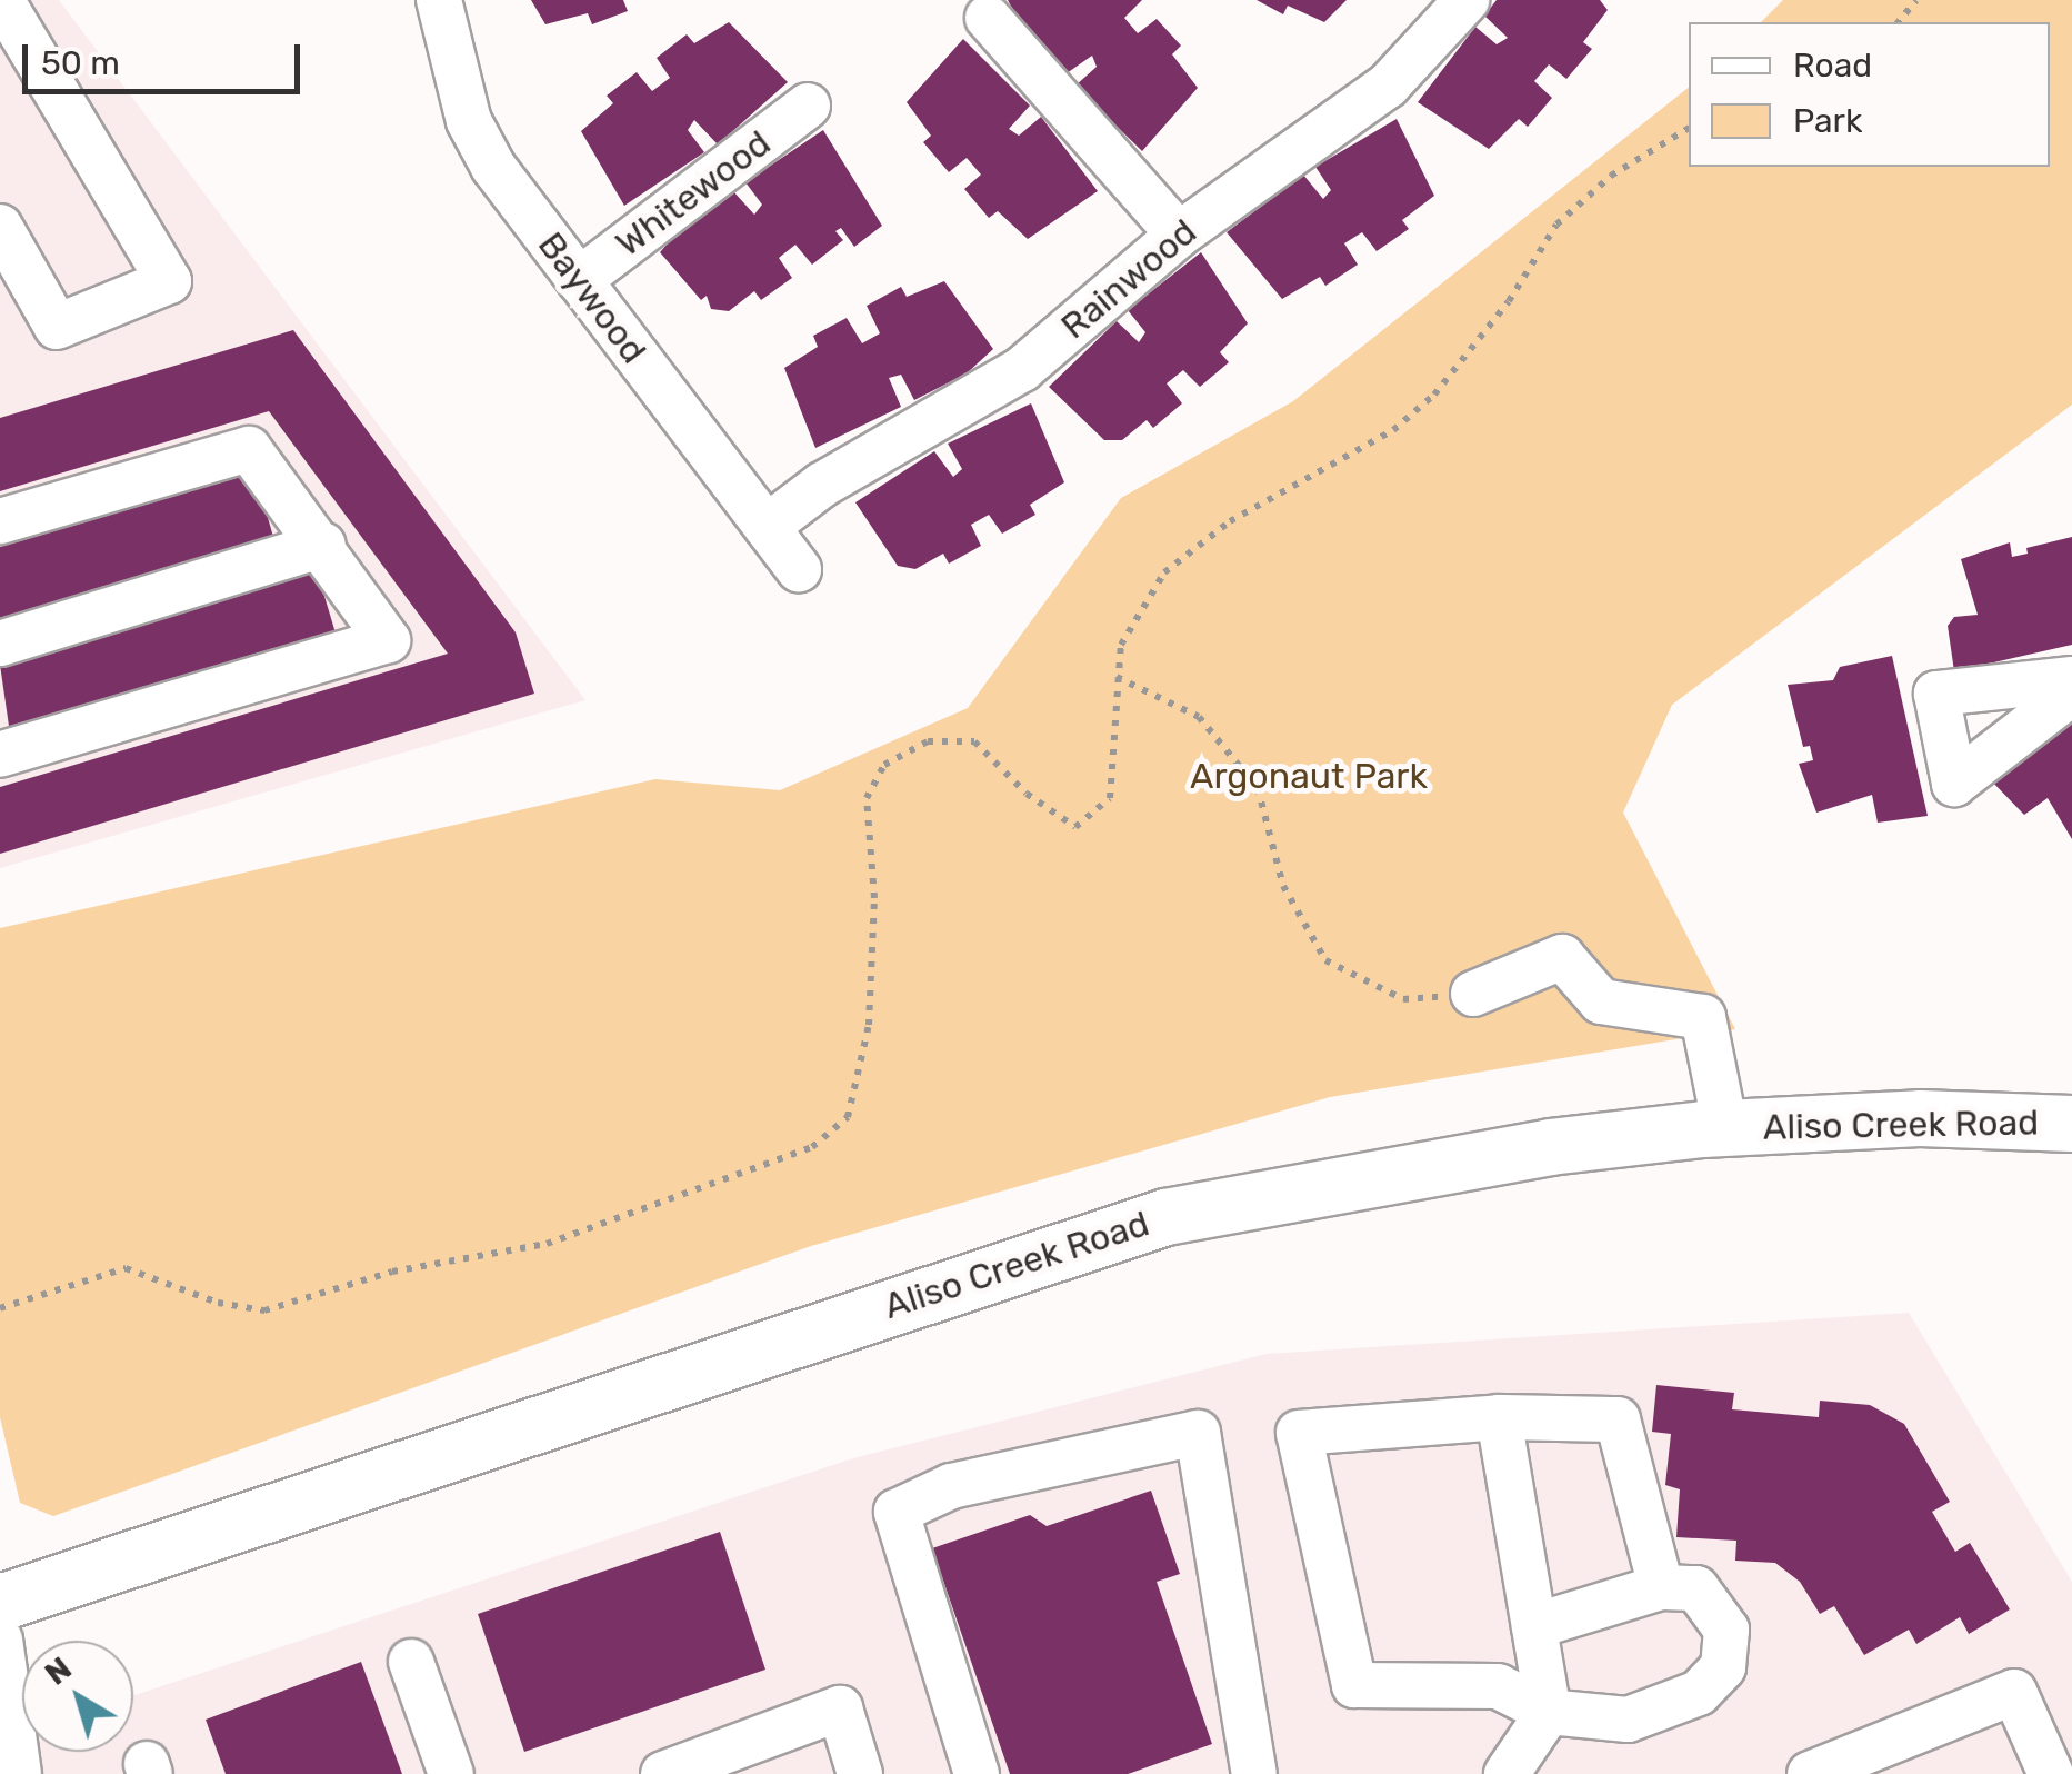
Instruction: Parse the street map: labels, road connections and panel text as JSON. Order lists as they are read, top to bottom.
{
  "streets": {
    "main road": ["Aliso Creek Road"],
    "street": ["Whitewood", "Rainwood", "Baywood"]
  },
  "crossings": [
    ["Whitewood", "Baywood"],
    ["Rainwood", "Baywood"]
  ],
  "parks": ["Argonaut Park"],
  "legend": ["Road", "Park"],
  "scale_bar": "50 m",
  "north": "top left"
}
